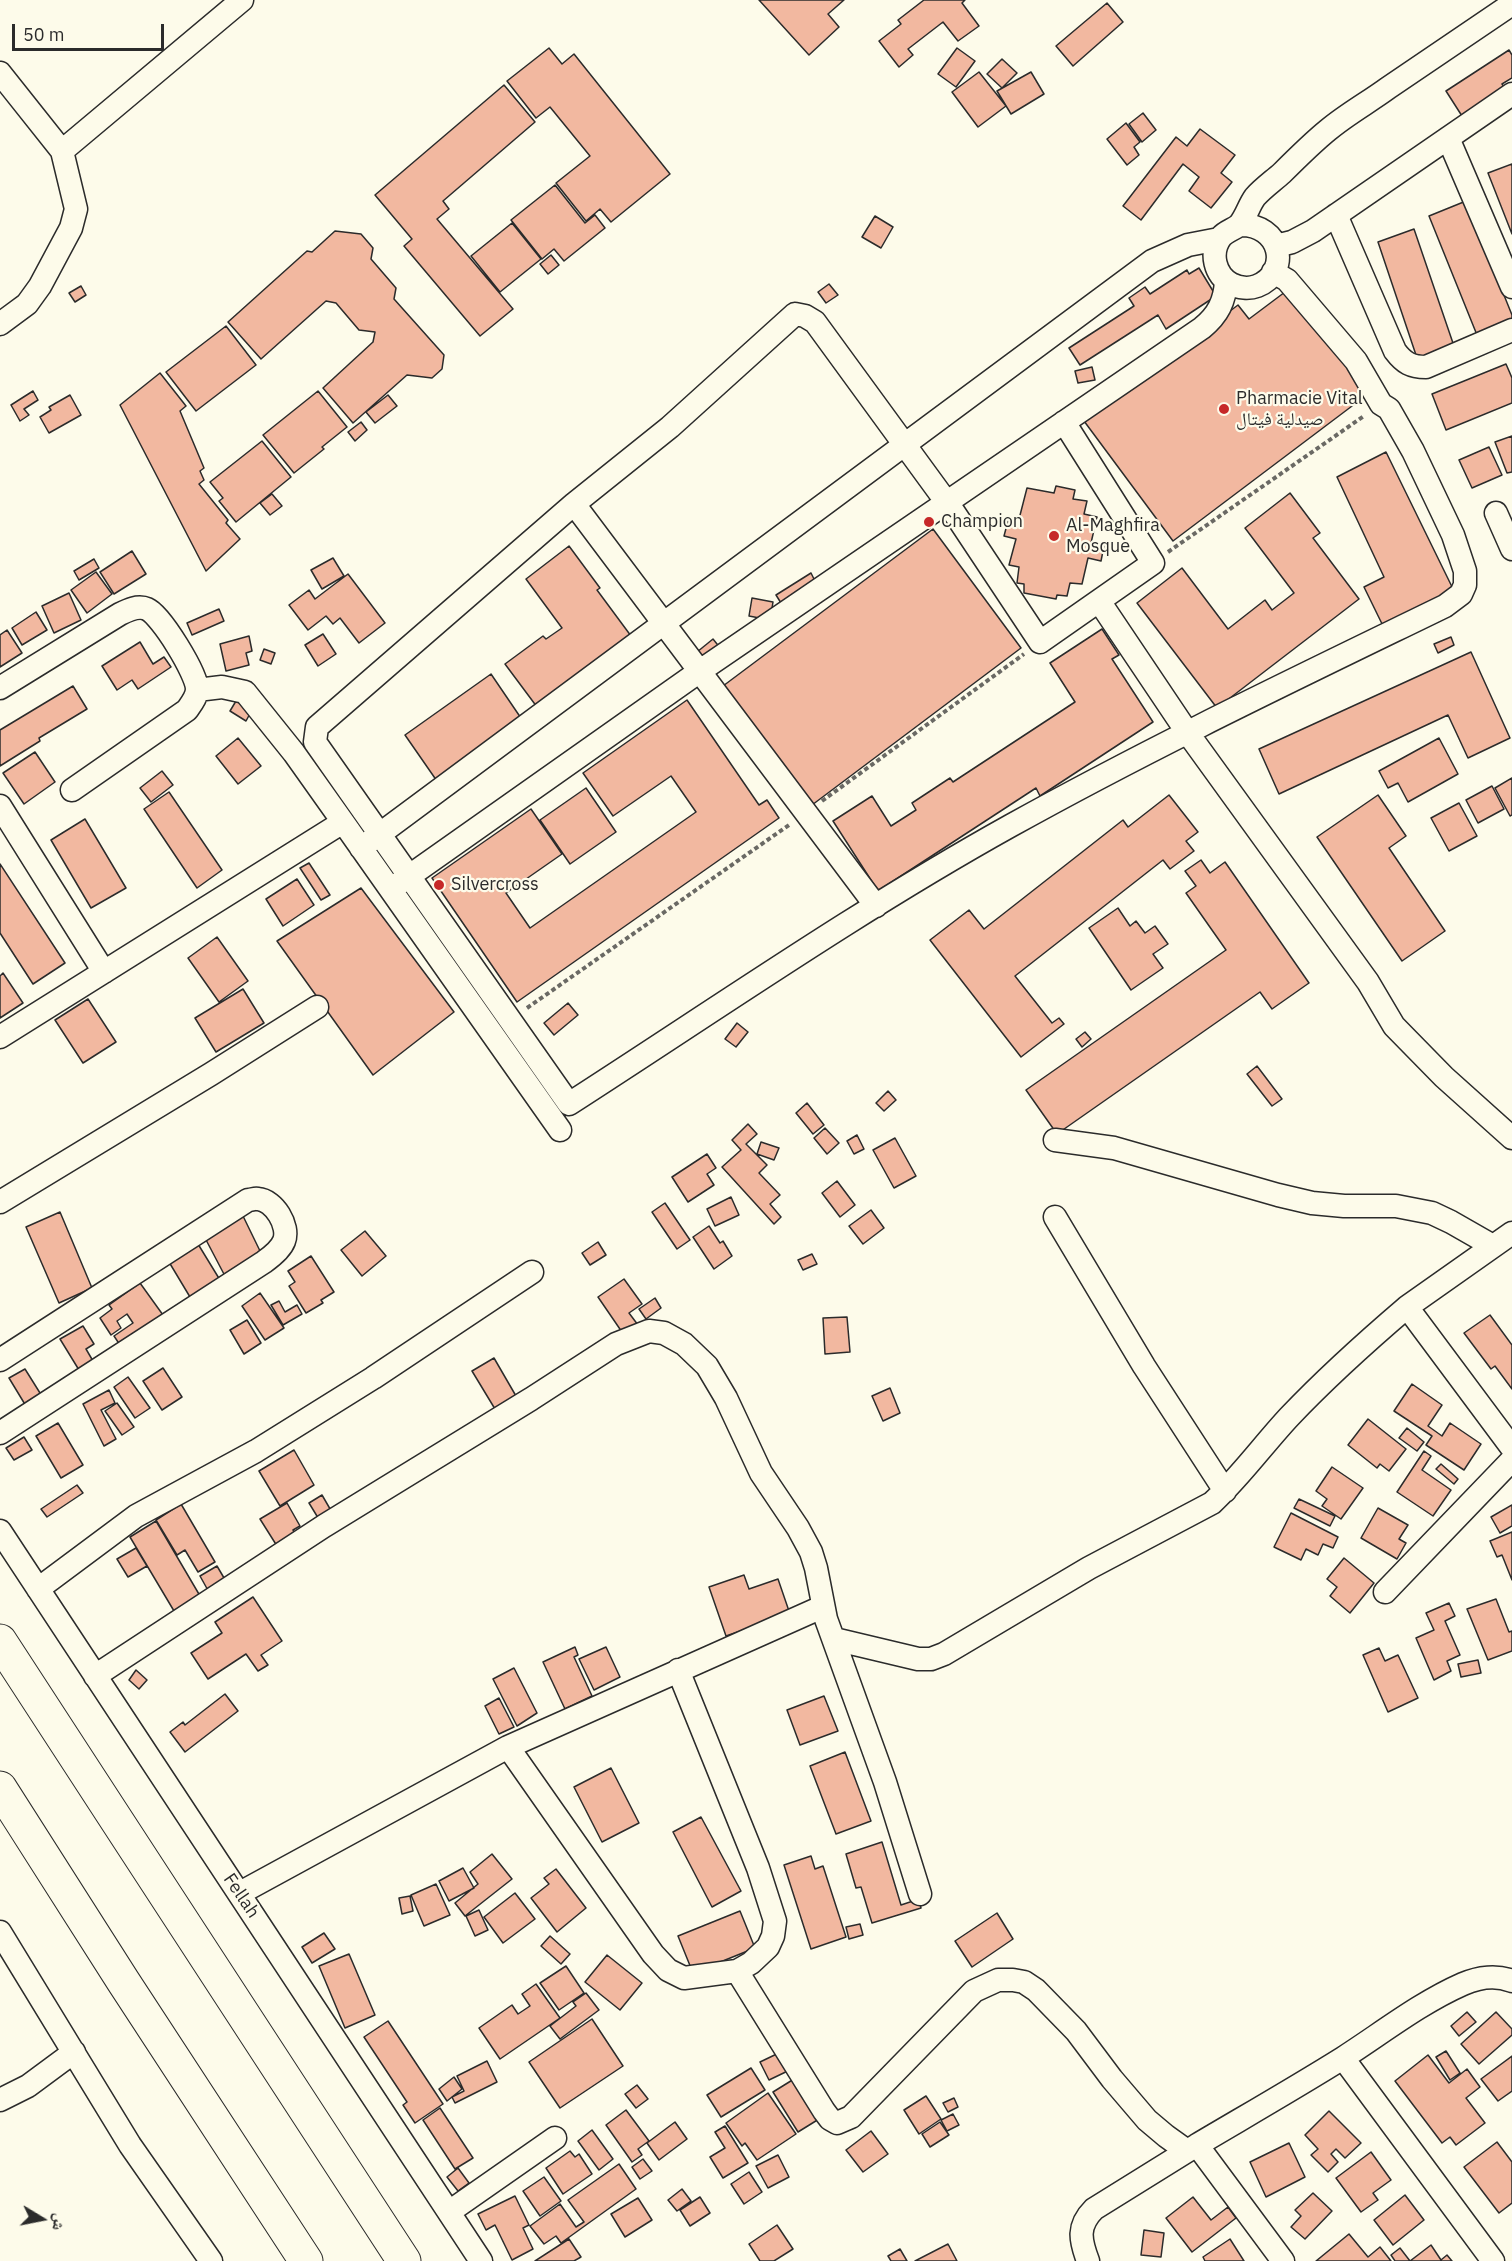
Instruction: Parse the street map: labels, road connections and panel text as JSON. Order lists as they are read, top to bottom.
{
  "streets": {
    "street": ["Fellah"]
  },
  "places": [
    "Pharmacie Vital صيدلية فيتال",
    "Champion",
    "Al-Maghfira Mosque",
    "Silvercross"
  ],
  "scale_bar": "50 m",
  "north": "right"
}
